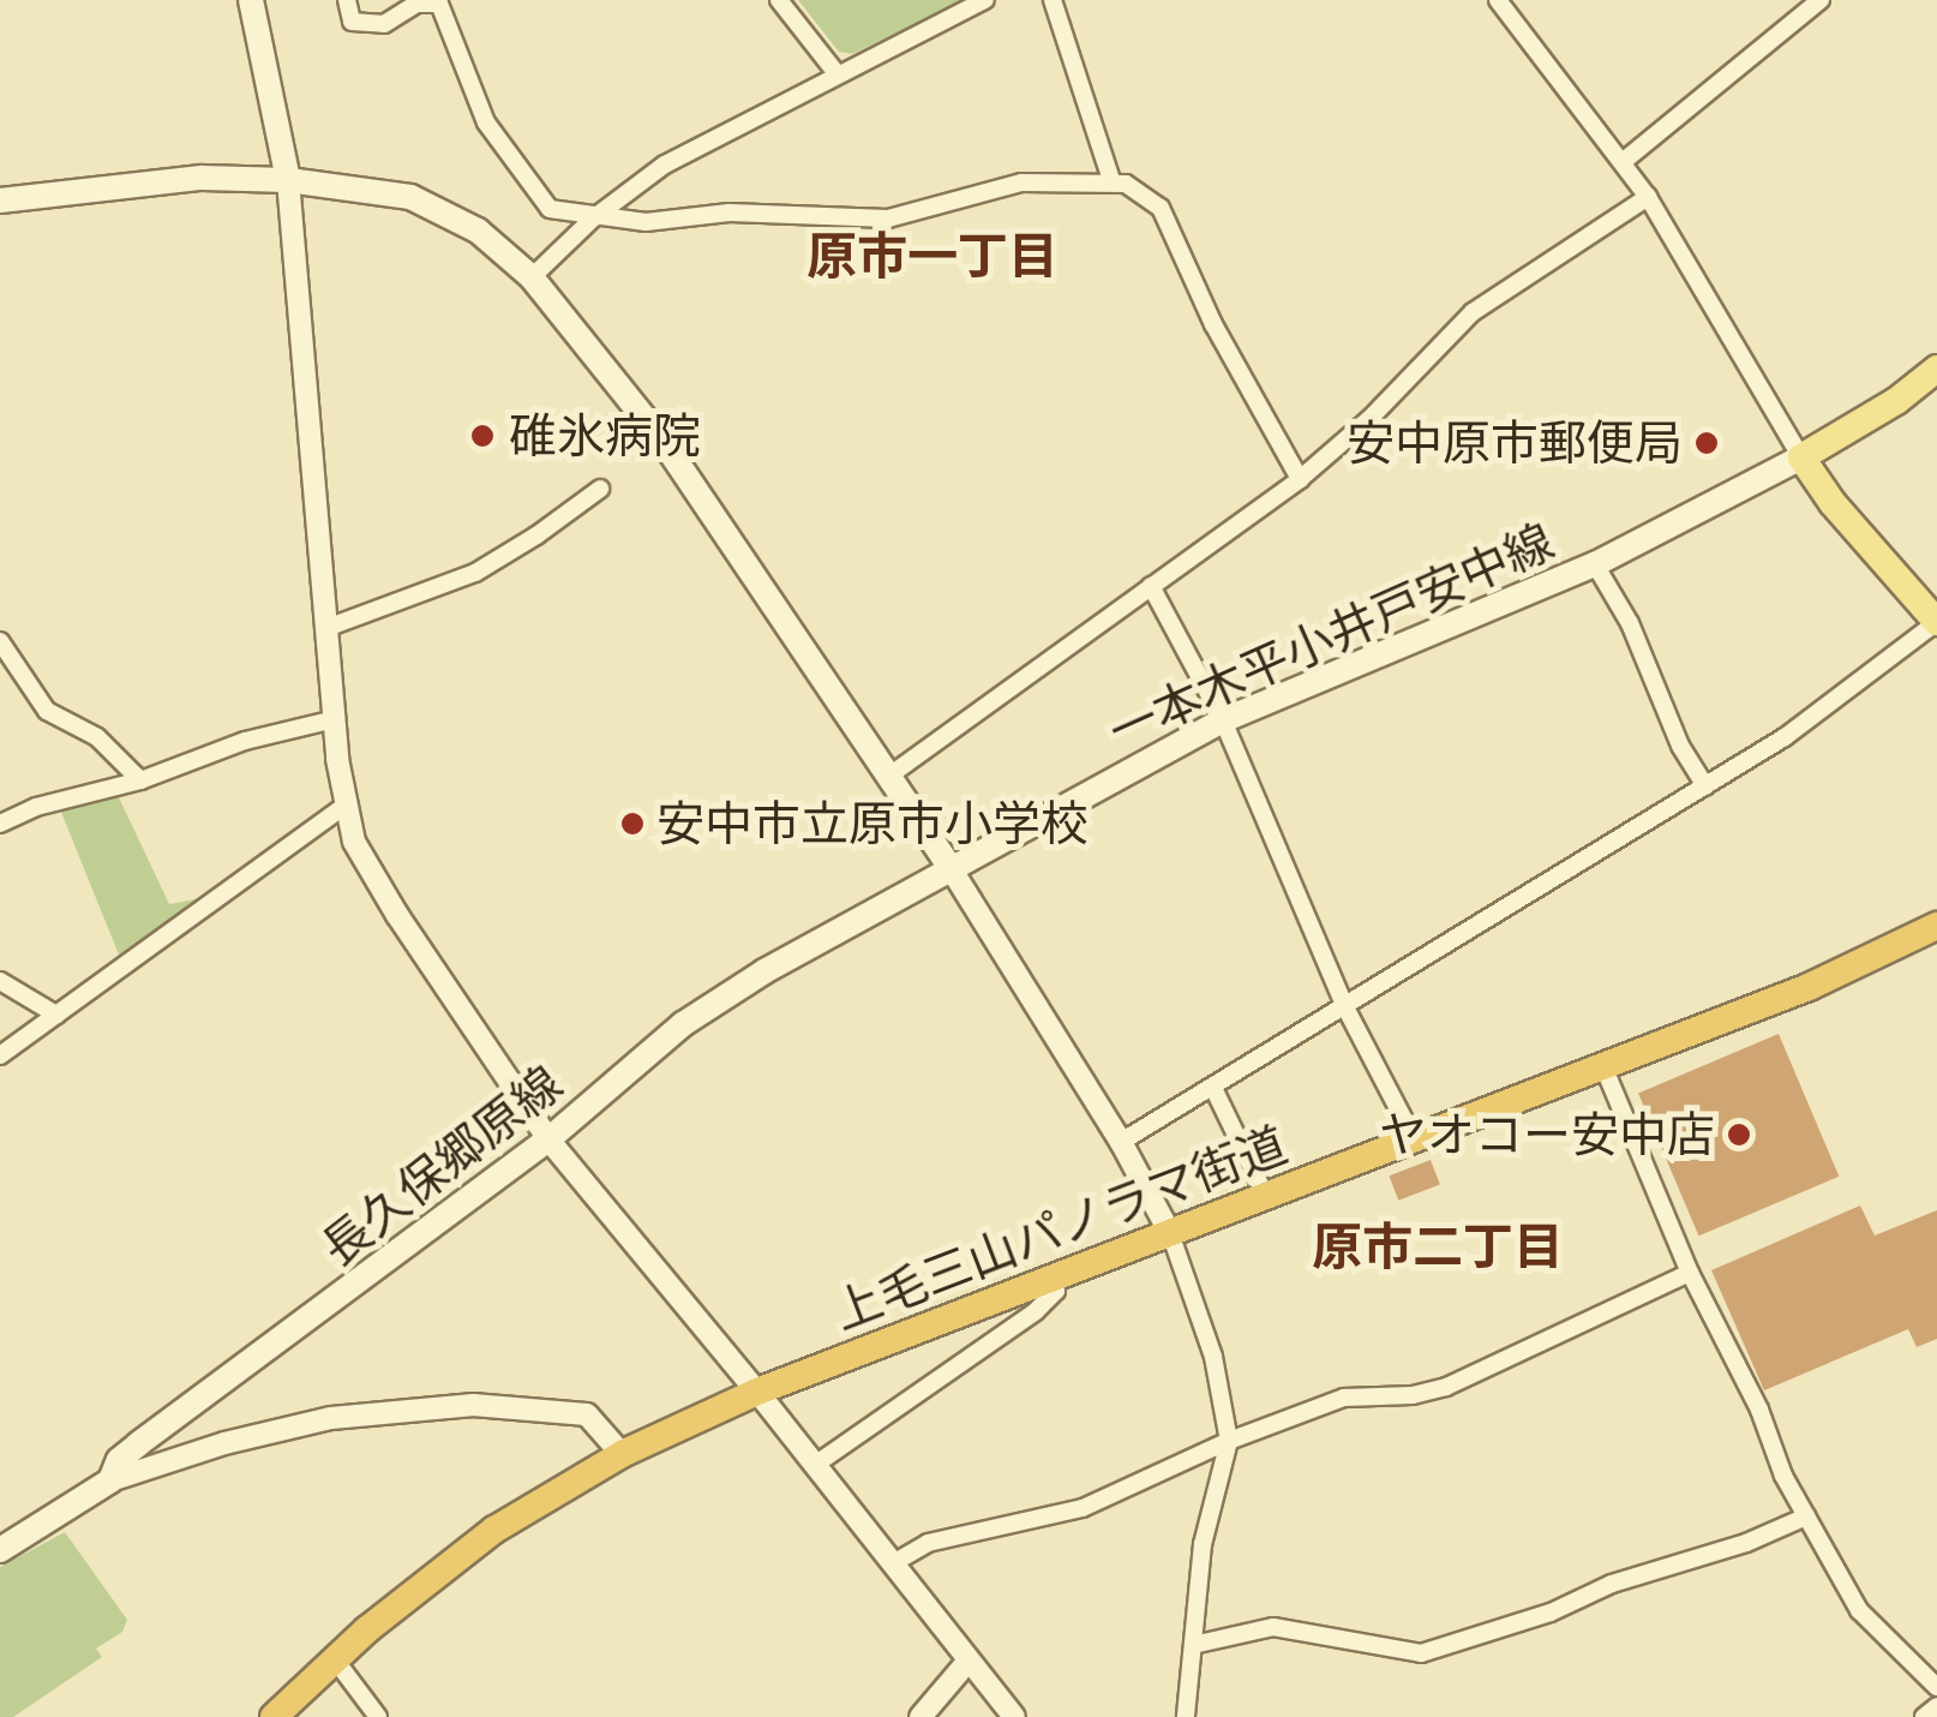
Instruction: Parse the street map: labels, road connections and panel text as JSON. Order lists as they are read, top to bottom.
{
  "streets": {
    "highway": ["上毛三山パノラマ街道"],
    "main road": ["一本木平小井戸安中線", "長久保郷原線"]
  },
  "crossings": [
    ["一本木平小井戸安中線", "長久保郷原線"]
  ],
  "districts": ["原市一丁目", "原市二丁目"],
  "places": [
    "碓氷病院",
    "安中原市郵便局",
    "安中市立原市小学校",
    "ヤオコー安中店"
  ]
}
